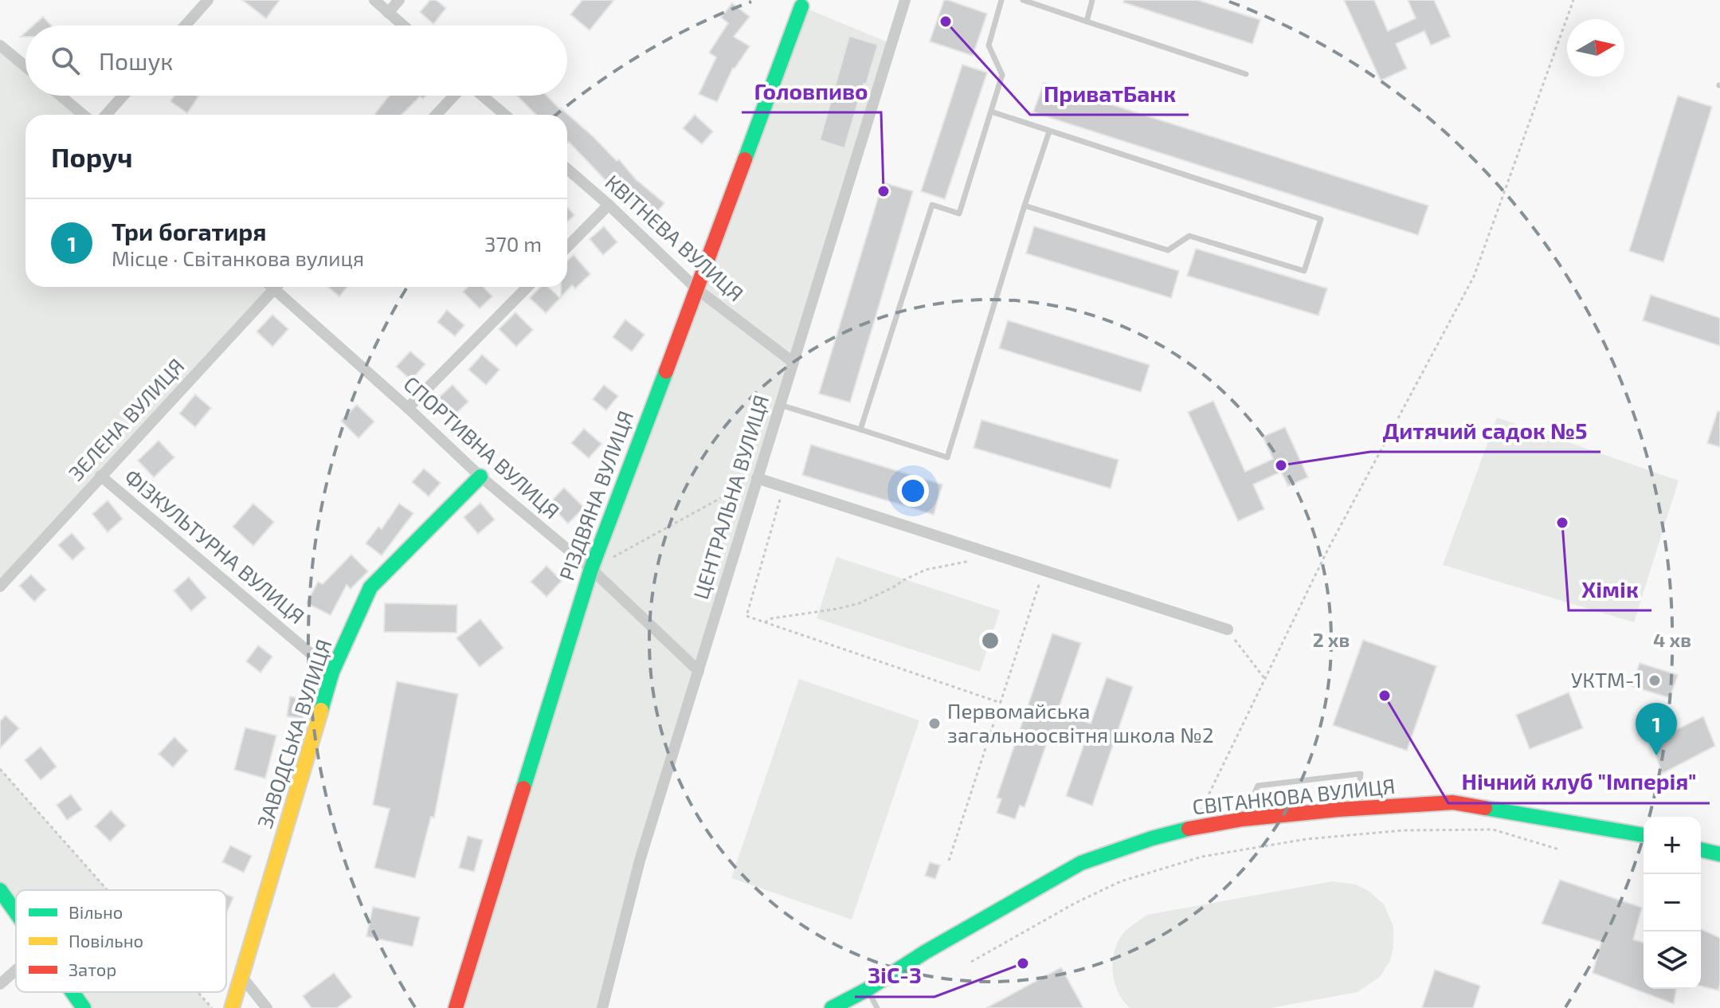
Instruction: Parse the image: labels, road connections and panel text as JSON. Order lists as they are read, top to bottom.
{
  "streets": {
    "street": [
      "КВІТНЕВА ВУЛИЦЯ",
      "ЗЕЛЕНА ВУЛИЦЯ",
      "СПОРТИВНА ВУЛИЦЯ",
      "РІЗДВЯНА ВУЛИЦЯ",
      "ЦЕНТРАЛЬНА ВУЛИЦЯ",
      "ФІЗКУЛЬТУРНА ВУЛИЦЯ",
      "ЗАВОДСЬКА ВУЛИЦЯ",
      "СВІТАНКОВА ВУЛИЦЯ"
    ]
  },
  "crossings": [
    ["КВІТНЕВА ВУЛИЦЯ", "РІЗДВЯНА ВУЛИЦЯ"],
    ["КВІТНЕВА ВУЛИЦЯ", "ЦЕНТРАЛЬНА ВУЛИЦЯ"],
    ["ЗЕЛЕНА ВУЛИЦЯ", "ФІЗКУЛЬТУРНА ВУЛИЦЯ"],
    ["СПОРТИВНА ВУЛИЦЯ", "РІЗДВЯНА ВУЛИЦЯ"],
    ["СПОРТИВНА ВУЛИЦЯ", "ЦЕНТРАЛЬНА ВУЛИЦЯ"],
    ["СПОРТИВНА ВУЛИЦЯ", "ЗАВОДСЬКА ВУЛИЦЯ"],
    ["ФІЗКУЛЬТУРНА ВУЛИЦЯ", "ЗАВОДСЬКА ВУЛИЦЯ"]
  ],
  "places": [
    "ПриватБанк",
    "Головпиво",
    "Дитячий садок №5",
    "Хімік",
    "УКТМ-1",
    "Нічний клуб \"Імперія\"",
    "Первомайська загальноосвітня школа №2",
    "ЗіС-3"
  ],
  "legend": ["Вільно", "Повільно", "Затор"],
  "north": "right",
  "page": {
    "search": "Пошук",
    "heading": "Поруч",
    "list": [
      {
        "mark": "1",
        "name": "Три богатиря",
        "note": "Місце · Світанкова вулиця",
        "value": "370 m"
      }
    ],
    "pins": "1",
    "map_buttons": ["+", "−"]
  },
  "rings": ["2 хв", "4 хв"]
}
